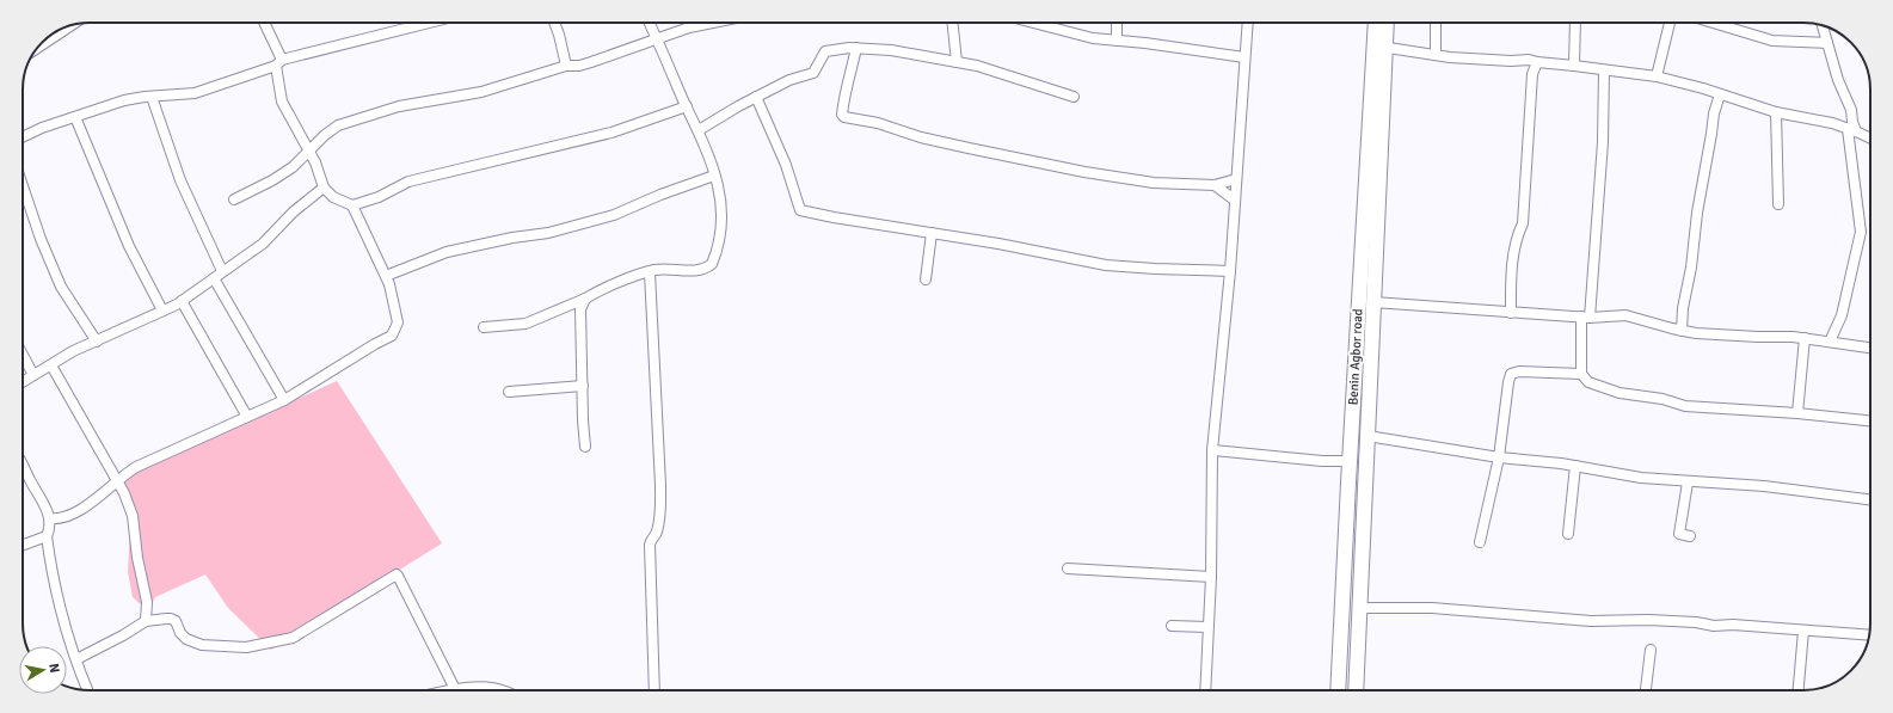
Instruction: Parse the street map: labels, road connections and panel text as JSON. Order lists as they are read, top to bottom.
{
  "streets": {
    "highway": ["Benin Agbor road"]
  },
  "north": "right"
}
